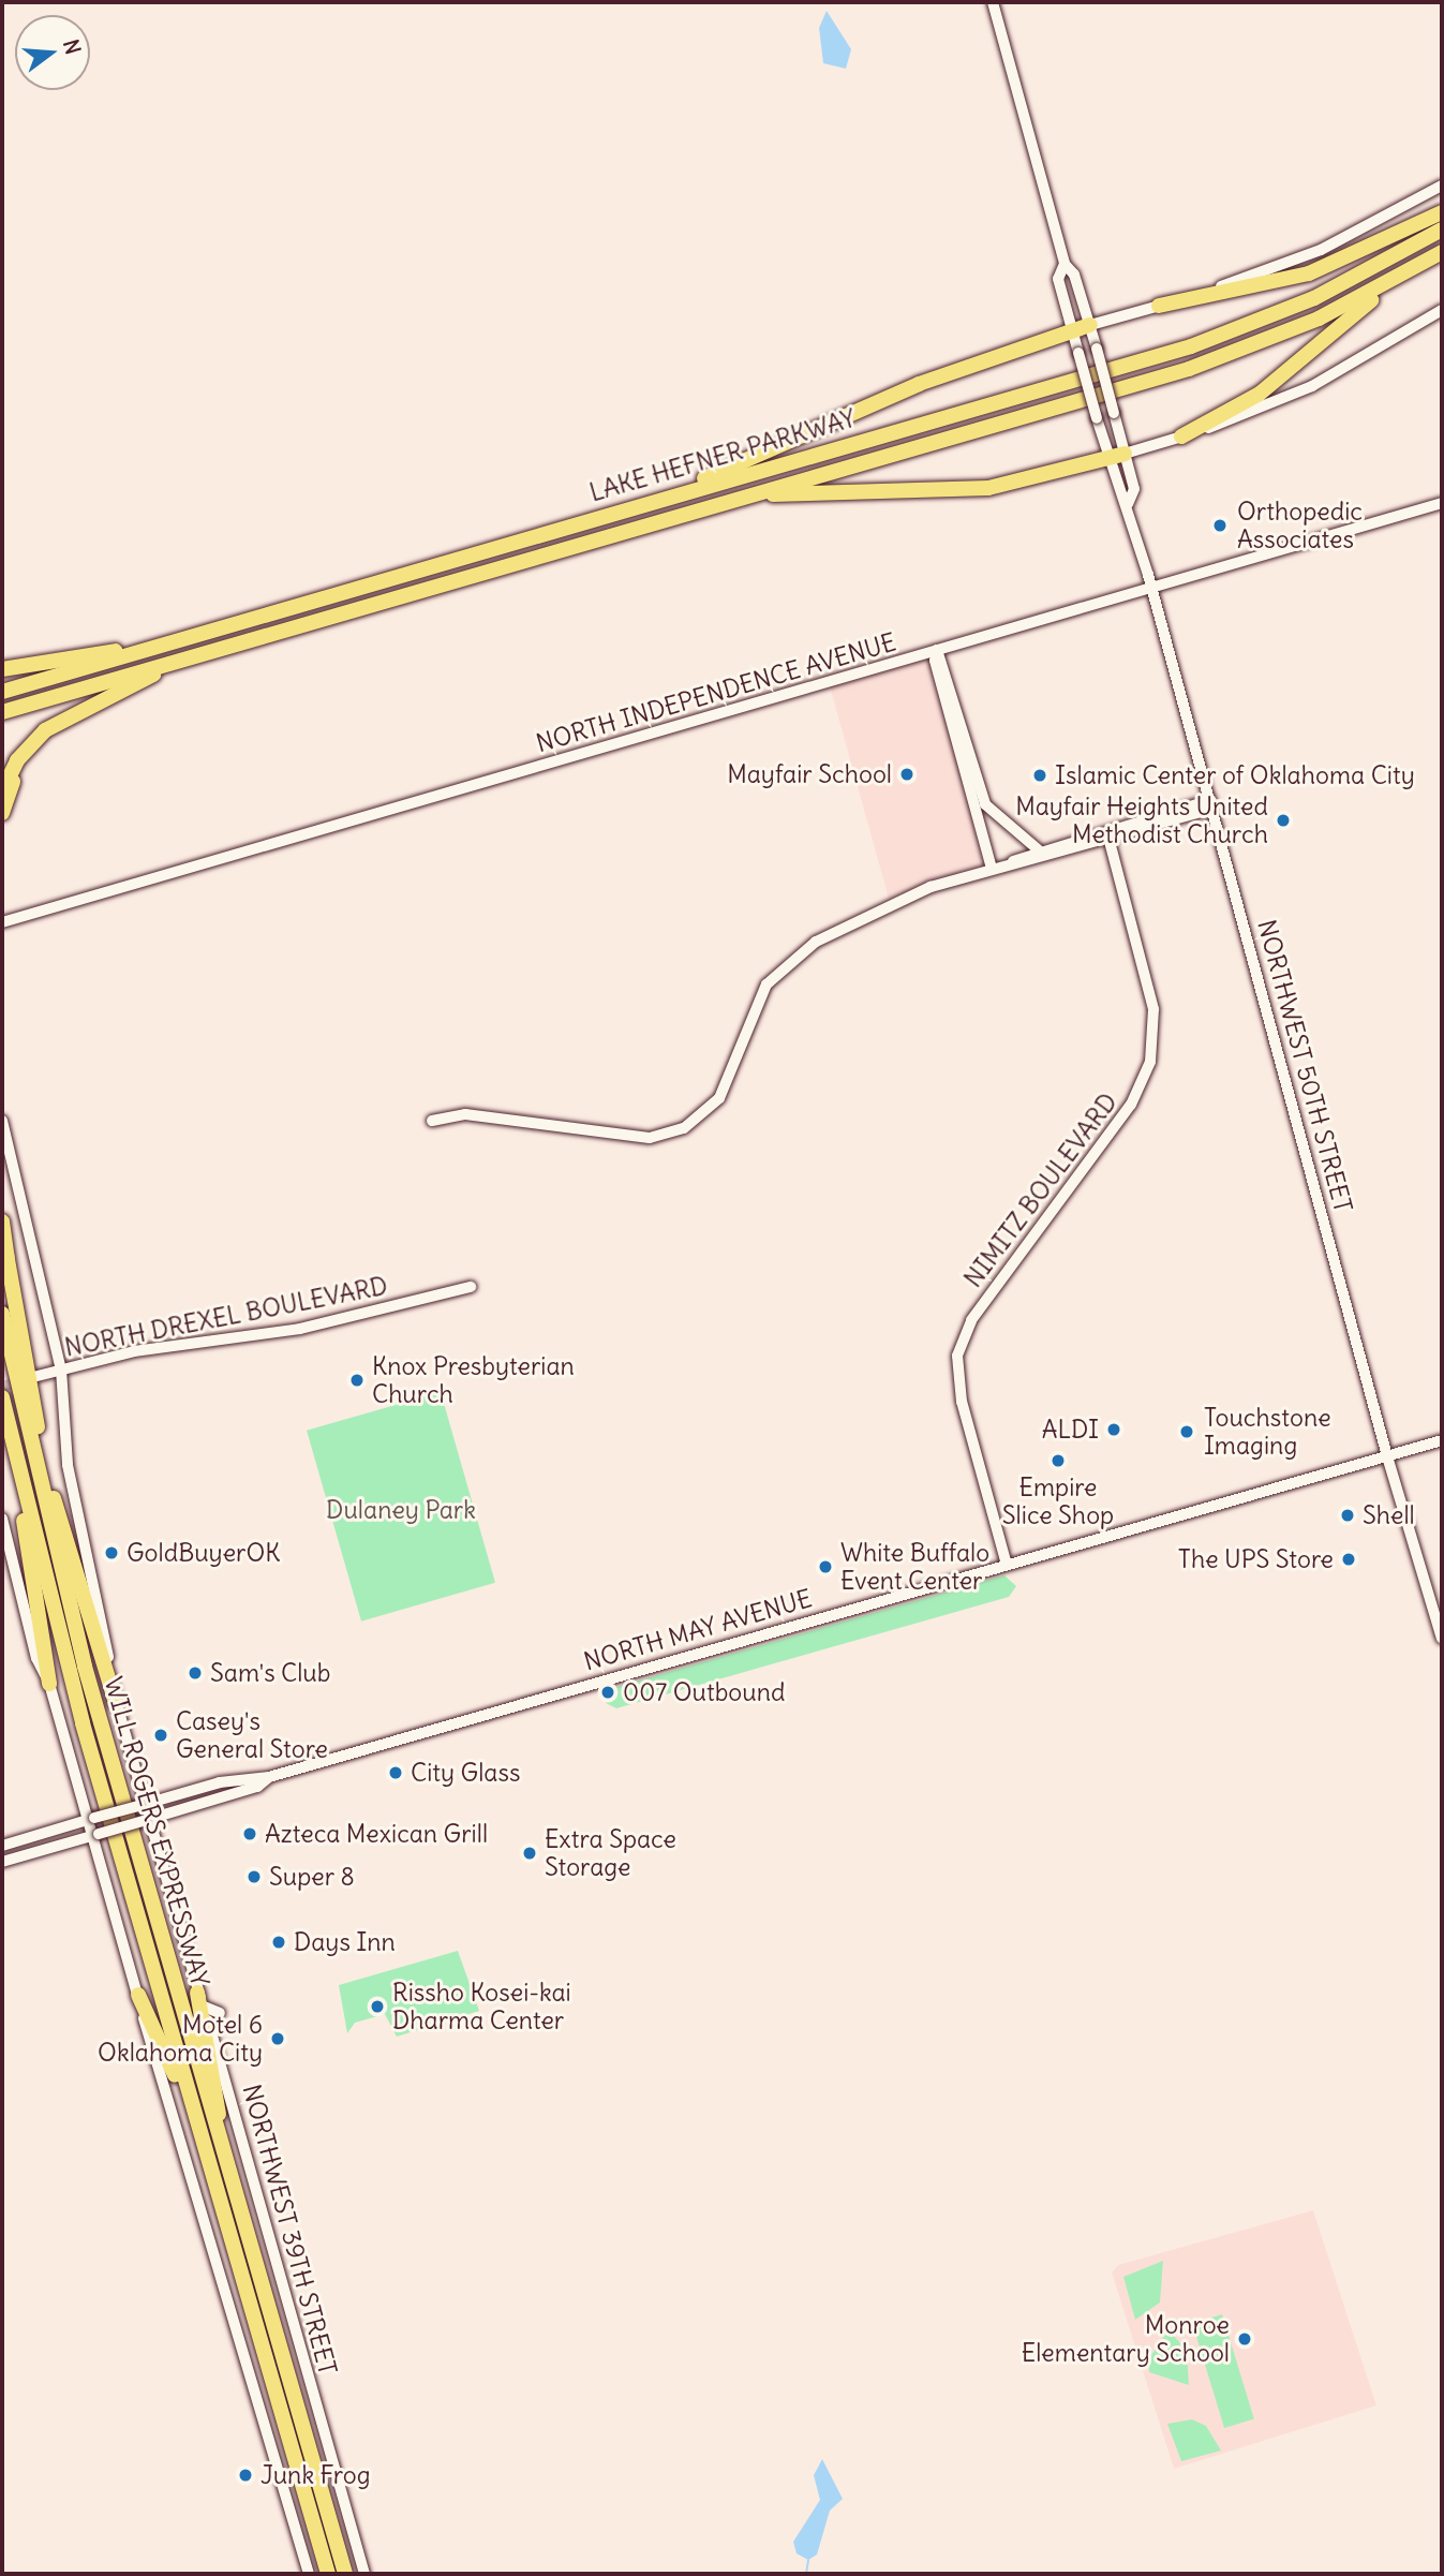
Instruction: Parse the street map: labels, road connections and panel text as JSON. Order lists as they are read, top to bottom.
{
  "streets": {
    "highway": ["LAKE HEFNER PARKWAY", "WILL ROGERS EXPRESSWAY"],
    "main road": ["NORTHWEST 50TH STREET", "NORTH MAY AVENUE", "NORTHWEST 39TH STREET"],
    "street": ["NORTH INDEPENDENCE AVENUE", "NIMITZ BOULEVARD", "NORTH DREXEL BOULEVARD"]
  },
  "crossings": [
    ["NORTH INDEPENDENCE AVENUE", "NORTHWEST 50TH STREET"],
    ["NORTHWEST 50TH STREET", "NORTH MAY AVENUE"],
    ["NIMITZ BOULEVARD", "NORTH MAY AVENUE"],
    ["NORTH DREXEL BOULEVARD", "NORTHWEST 39TH STREET"],
    ["NORTH MAY AVENUE", "NORTHWEST 39TH STREET"]
  ],
  "parks": ["Dulaney Park"],
  "places": [
    "Orthopedic Associates",
    "Mayfair School",
    "Islamic Center of Oklahoma City",
    "Mayfair Heights United Methodist Church",
    "Knox Presbyterian Church",
    "ALDI",
    "Touchstone Imaging",
    "Empire Slice Shop",
    "Shell",
    "GoldBuyerOK",
    "The UPS Store",
    "White Buffalo Event Center",
    "Sam's Club",
    "007 Outbound",
    "Casey's General Store",
    "City Glass",
    "Azteca Mexican Grill",
    "Extra Space Storage",
    "Super 8",
    "Days Inn",
    "Rissho Kosei-kai Dharma Center",
    "Motel 6 Oklahoma City",
    "Monroe Elementary School",
    "Junk Frog"
  ],
  "north": "right"
}
